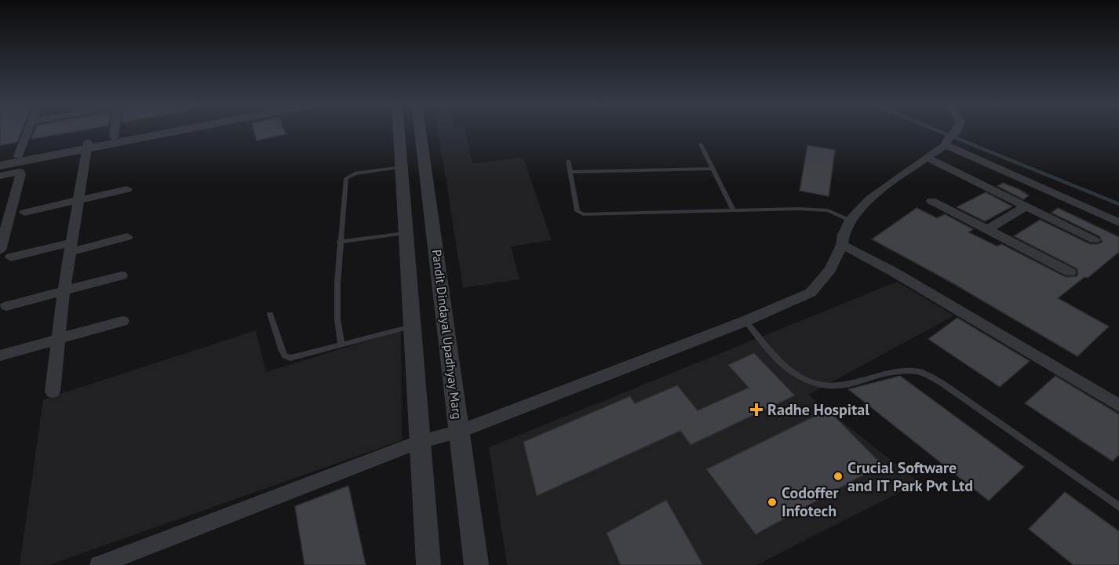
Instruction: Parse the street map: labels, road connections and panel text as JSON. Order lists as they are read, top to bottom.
{
  "streets": {
    "street": ["Pandit Dindayal Upadhyay Marg"]
  },
  "places": {
    "health": ["Radhe Hospital"],
    "other": ["Crucial Software and IT Park Pvt Ltd", "Codoffer Infotech"]
  }
}
